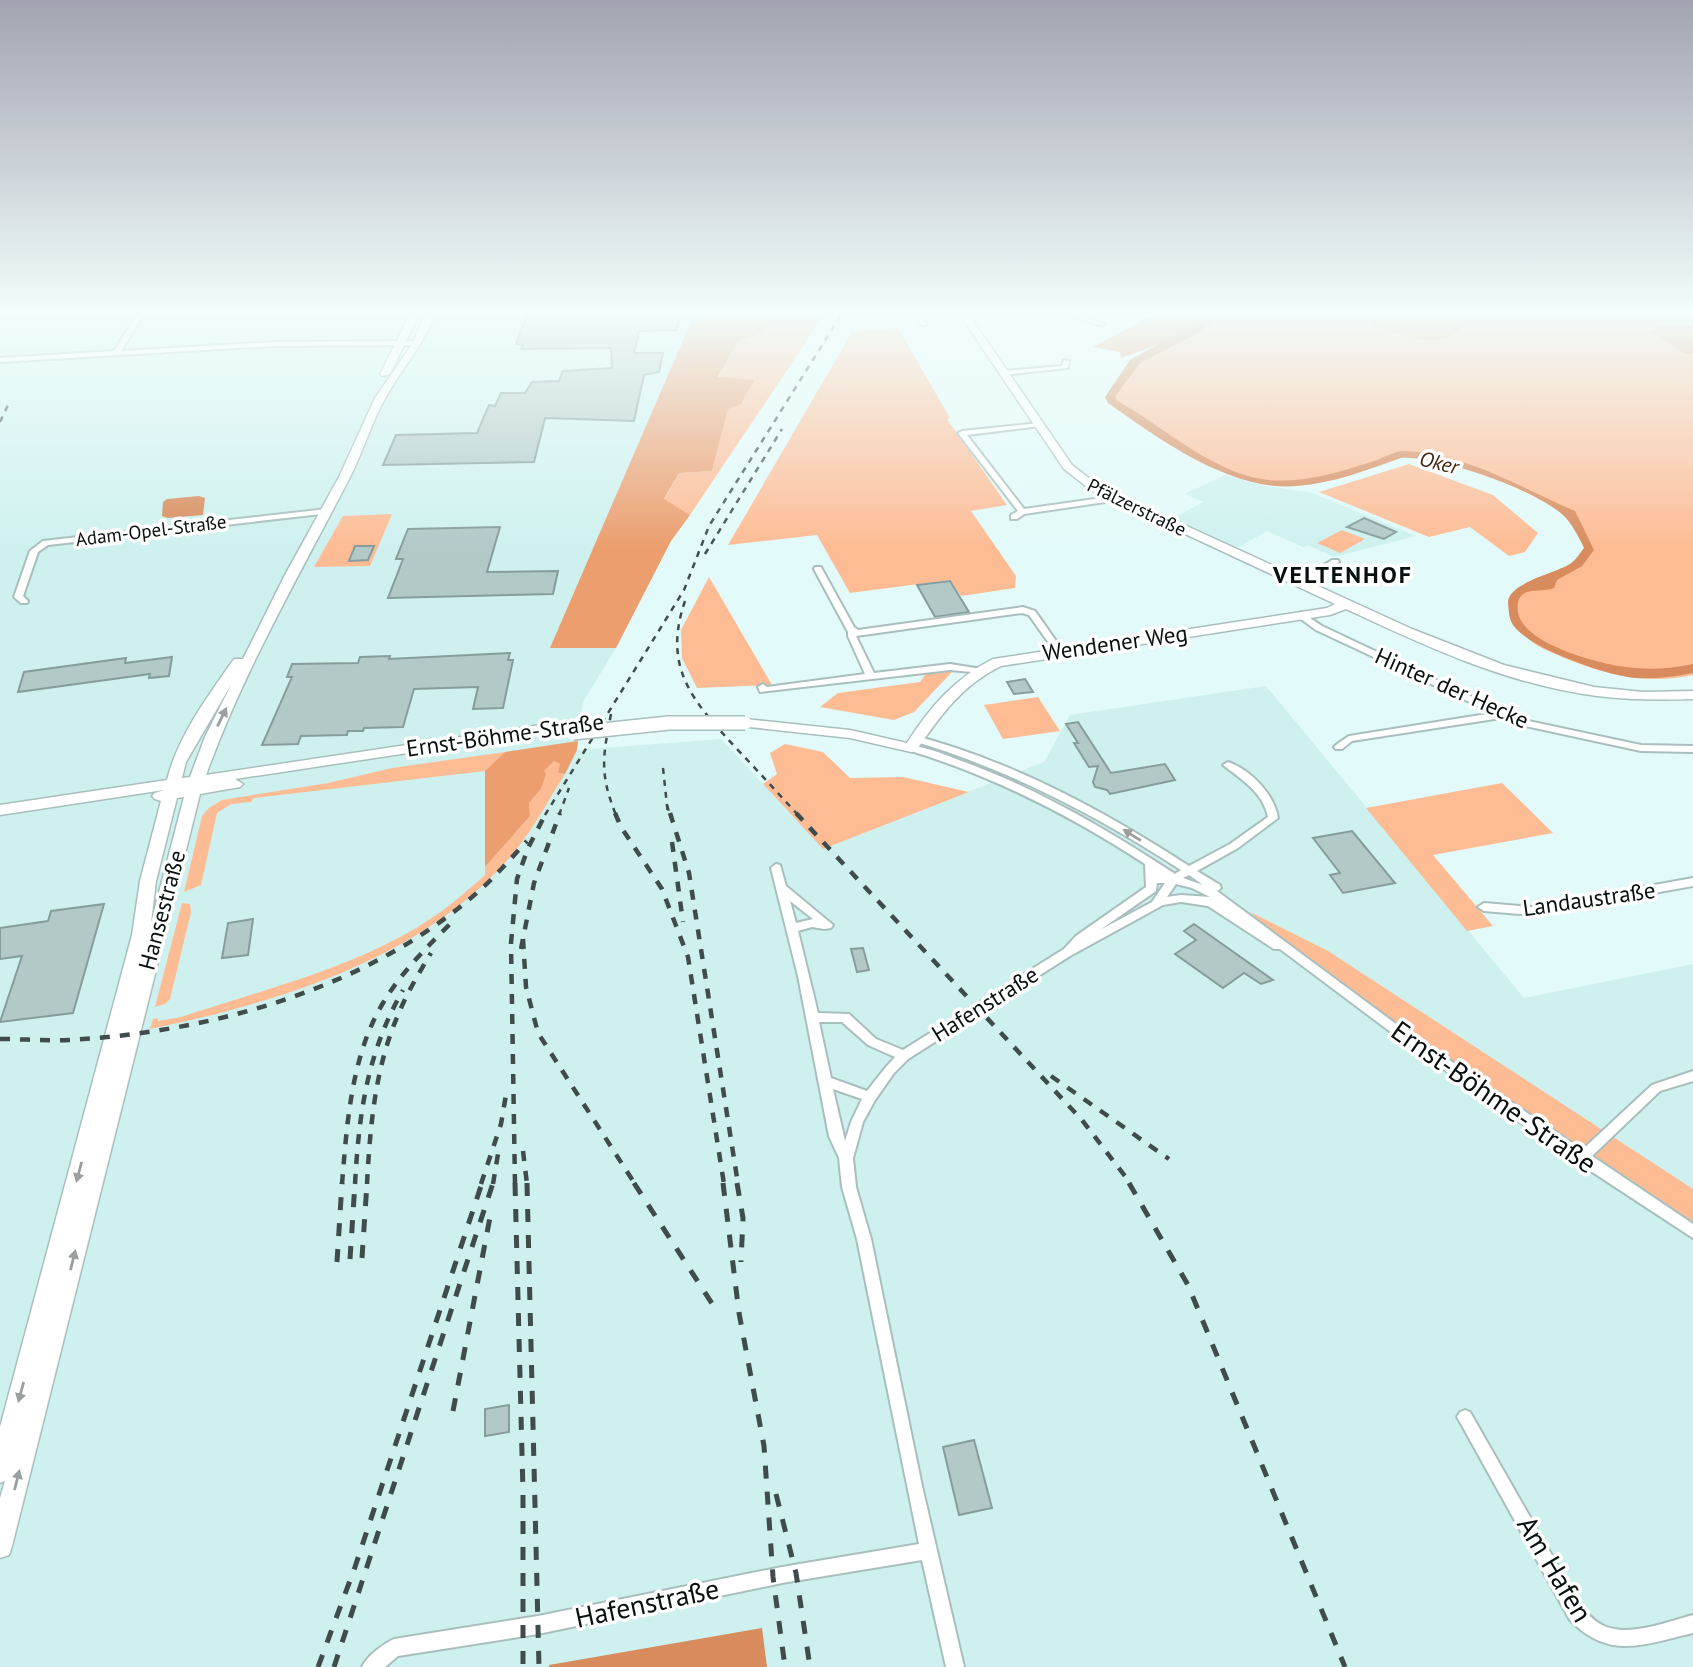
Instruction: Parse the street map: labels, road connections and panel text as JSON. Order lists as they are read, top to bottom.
{
  "streets": {
    "main road": [
      "Pfälzerstraße",
      "Wendener Weg",
      "Ernst-Böhme-Straße",
      "Hansestraße"
    ],
    "street": [
      "Adam-Opel-Straße",
      "Hinter der Hecke",
      "Landaustraße",
      "Hafenstraße",
      "Am Hafen"
    ]
  },
  "crossings": [
    ["Pfälzerstraße", "Wendener Weg"],
    ["Adam-Opel-Straße", "Hansestraße"],
    ["Wendener Weg", "Hinter der Hecke"],
    ["Wendener Weg", "Ernst-Böhme-Straße"],
    ["Ernst-Böhme-Straße", "Hansestraße"],
    ["Ernst-Böhme-Straße", "Hafenstraße"]
  ],
  "districts": ["VELTENHOF"],
  "water": ["Oker"]
}
